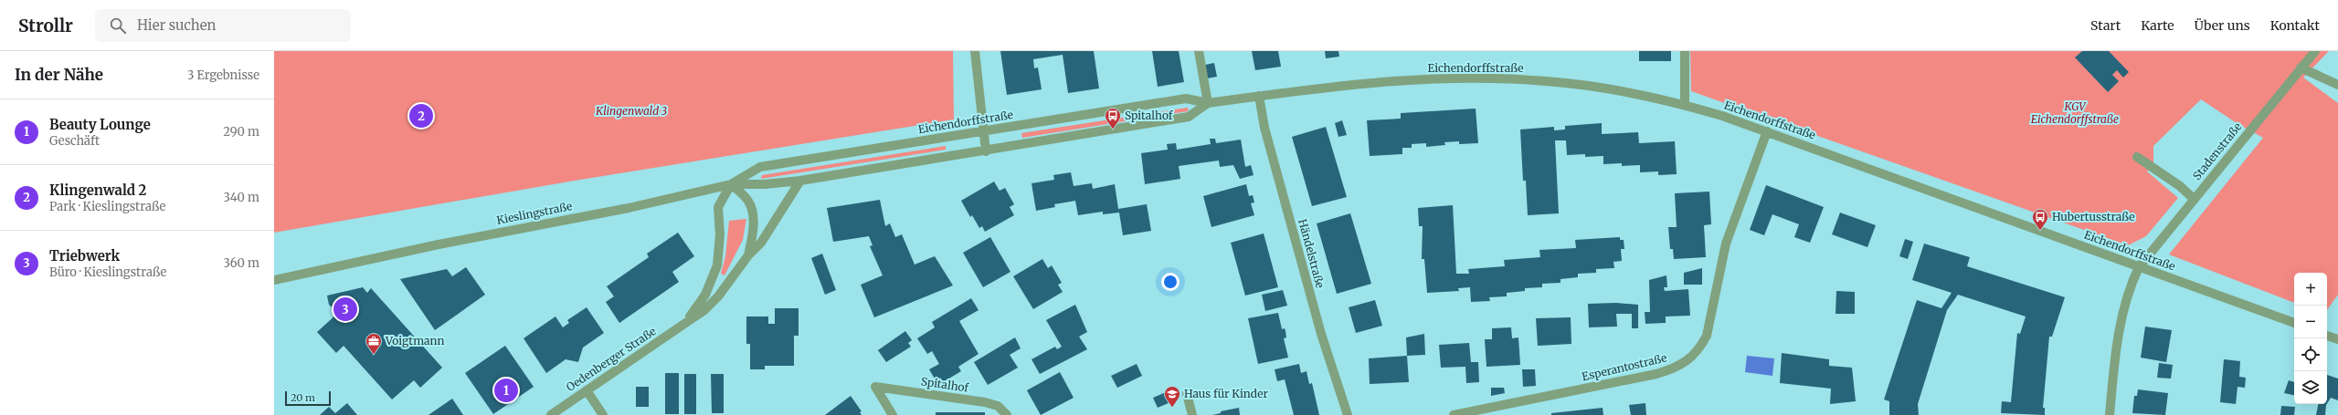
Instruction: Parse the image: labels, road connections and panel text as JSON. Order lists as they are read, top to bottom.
{
  "streets": {
    "street": [
      "Eichendorffstraße",
      "Stadenstraße",
      "Kieslingstraße",
      "Händelstraße",
      "Oedenberger Straße",
      "Esperantostraße",
      "Spitalhof"
    ]
  },
  "crossings": [
    ["Eichendorffstraße", "Stadenstraße"],
    ["Eichendorffstraße", "Kieslingstraße"],
    ["Eichendorffstraße", "Händelstraße"],
    ["Eichendorffstraße", "Oedenberger Straße"],
    ["Eichendorffstraße", "Esperantostraße"],
    ["Kieslingstraße", "Oedenberger Straße"]
  ],
  "parks": ["KGV Eichendorffstraße", "Klingenwald 3"],
  "places": {
    "bus stop": ["Spitalhof", "Hubertusstraße"],
    "office": ["Voigtmann"],
    "school or university": ["Haus für Kinder"]
  },
  "scale_bar": "20 m",
  "page": {
    "header": "Strollr",
    "search": "Hier suchen",
    "nav": [
      "Start",
      "Karte",
      "Über uns",
      "Kontakt"
    ],
    "heading": ["In der Nähe", "3 Ergebnisse"],
    "list": [
      {
        "mark": "1",
        "name": "Beauty Lounge",
        "note": "Geschäft",
        "value": "290 m"
      },
      {
        "mark": "2",
        "name": "Klingenwald 2",
        "note": "Park · Kieslingstraße",
        "value": "340 m"
      },
      {
        "mark": "3",
        "name": "Triebwerk",
        "note": "Büro · Kieslingstraße",
        "value": "360 m"
      }
    ],
    "pins": ["2", "3", "1"],
    "map_buttons": ["+", "−"],
    "scale": "20 m"
  }
}
